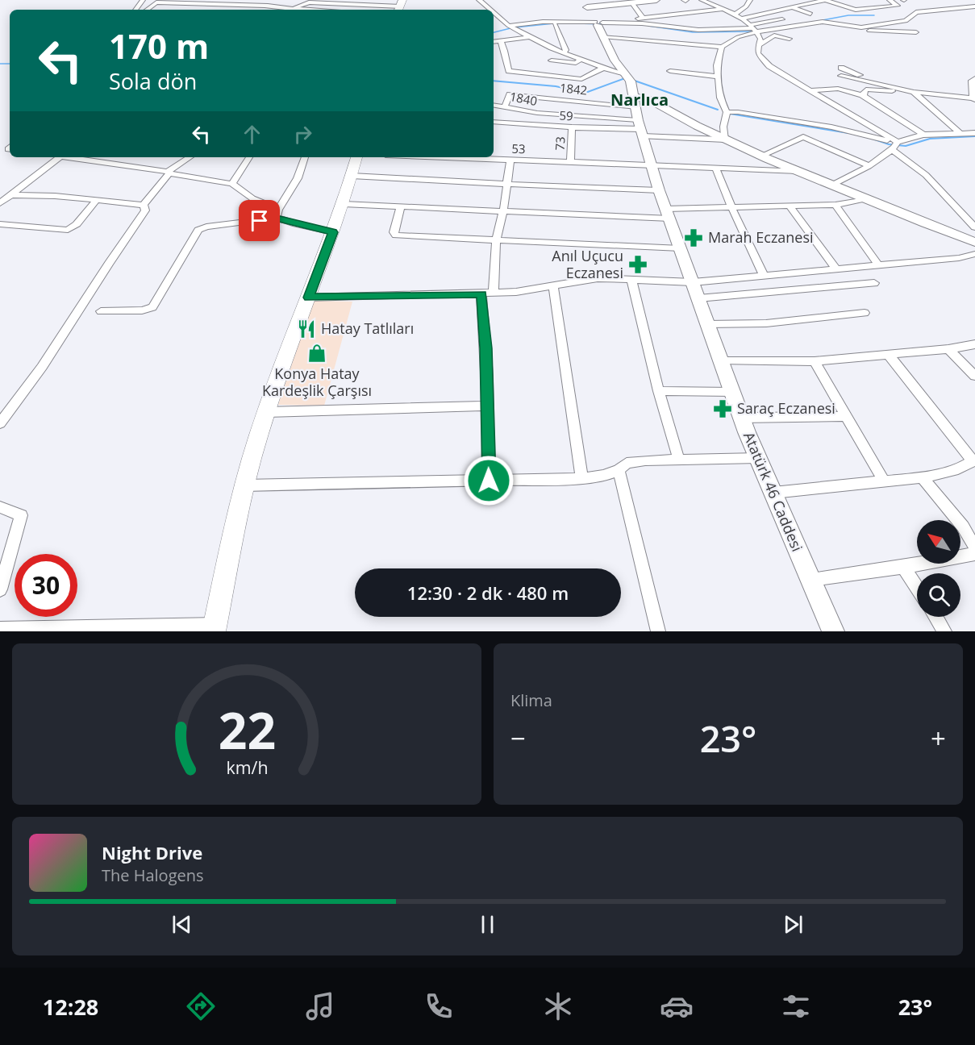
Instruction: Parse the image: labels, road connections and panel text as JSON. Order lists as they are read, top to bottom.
{
  "streets": {
    "street": [
      "1842",
      "1840",
      "59",
      "73",
      "53",
      "Atatürk 46 Caddesi"
    ]
  },
  "crossings": [
    ["1842", "1840"],
    ["1842", "59"],
    ["1842", "Atatürk 46 Caddesi"],
    ["1840", "59"],
    ["1840", "Atatürk 46 Caddesi"],
    ["59", "73"],
    ["59", "Atatürk 46 Caddesi"],
    ["73", "53"],
    ["53", "Atatürk 46 Caddesi"]
  ],
  "districts": ["Narlıca"],
  "places": {
    "pharmacy": ["Marah Eczanesi", "Anıl Uçucu Eczanesi", "Saraç Eczanesi"],
    "restaurant": ["Hatay Tatlıları"],
    "shop": ["Konya Hatay Kardeşlik Çarşısı"]
  },
  "north": "top left",
  "page": {
    "turn": ["170 m", "Sola dön"],
    "limit": "30",
    "trip": "12:30 · 2 dk · 480 m",
    "tile": "Klima",
    "heat": ["−", "23°", "+"],
    "song": ["Night Drive", "The Halogens"],
    "tabs": ["12:28", "23°"],
    "gauge": ["22", "km/h"]
  }
}
